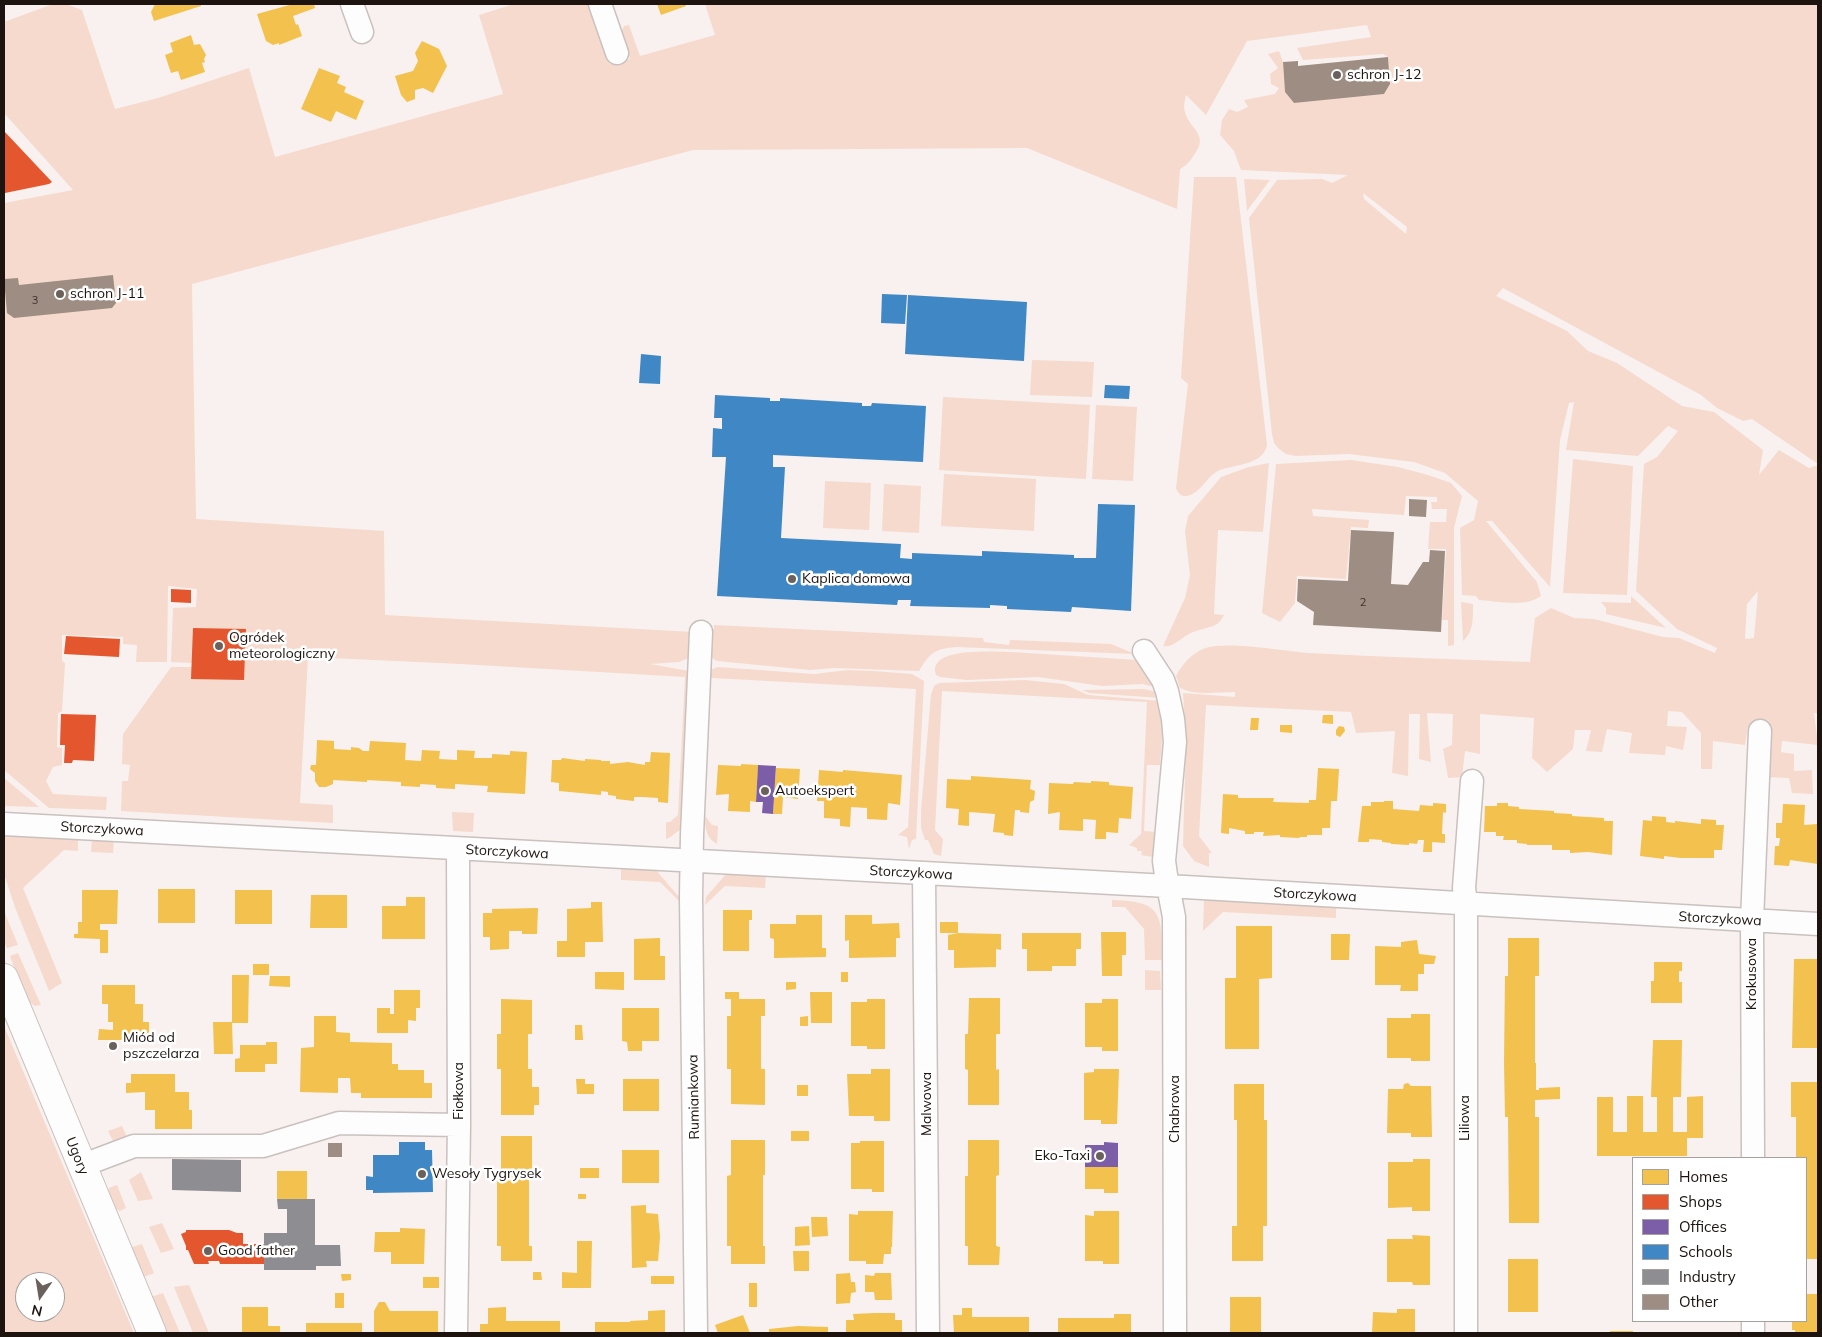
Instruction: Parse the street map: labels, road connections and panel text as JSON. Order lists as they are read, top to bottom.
{
  "streets": {
    "street": [
      "Storczykowa",
      "Krokusowa",
      "Fiołkowa",
      "Rumiankowa",
      "Malwowa",
      "Chabrowa",
      "Liliowa",
      "Ugory"
    ]
  },
  "crossings": [
    ["Storczykowa", "Krokusowa"],
    ["Storczykowa", "Fiołkowa"],
    ["Storczykowa", "Rumiankowa"],
    ["Storczykowa", "Malwowa"],
    ["Storczykowa", "Chabrowa"],
    ["Storczykowa", "Liliowa"]
  ],
  "places": [
    "schron J-12",
    "schron J-11",
    "Kaplica domowa",
    "Ogródek meteorologiczny",
    "Autoekspert",
    "Miód od pszczelarza",
    "Eko-Taxi",
    "Wesoły Tygrysek",
    "Good father"
  ],
  "house_numbers": ["3", "2"],
  "legend": [
    "Homes",
    "Shops",
    "Offices",
    "Schools",
    "Industry",
    "Other"
  ],
  "north": "bottom"
}
